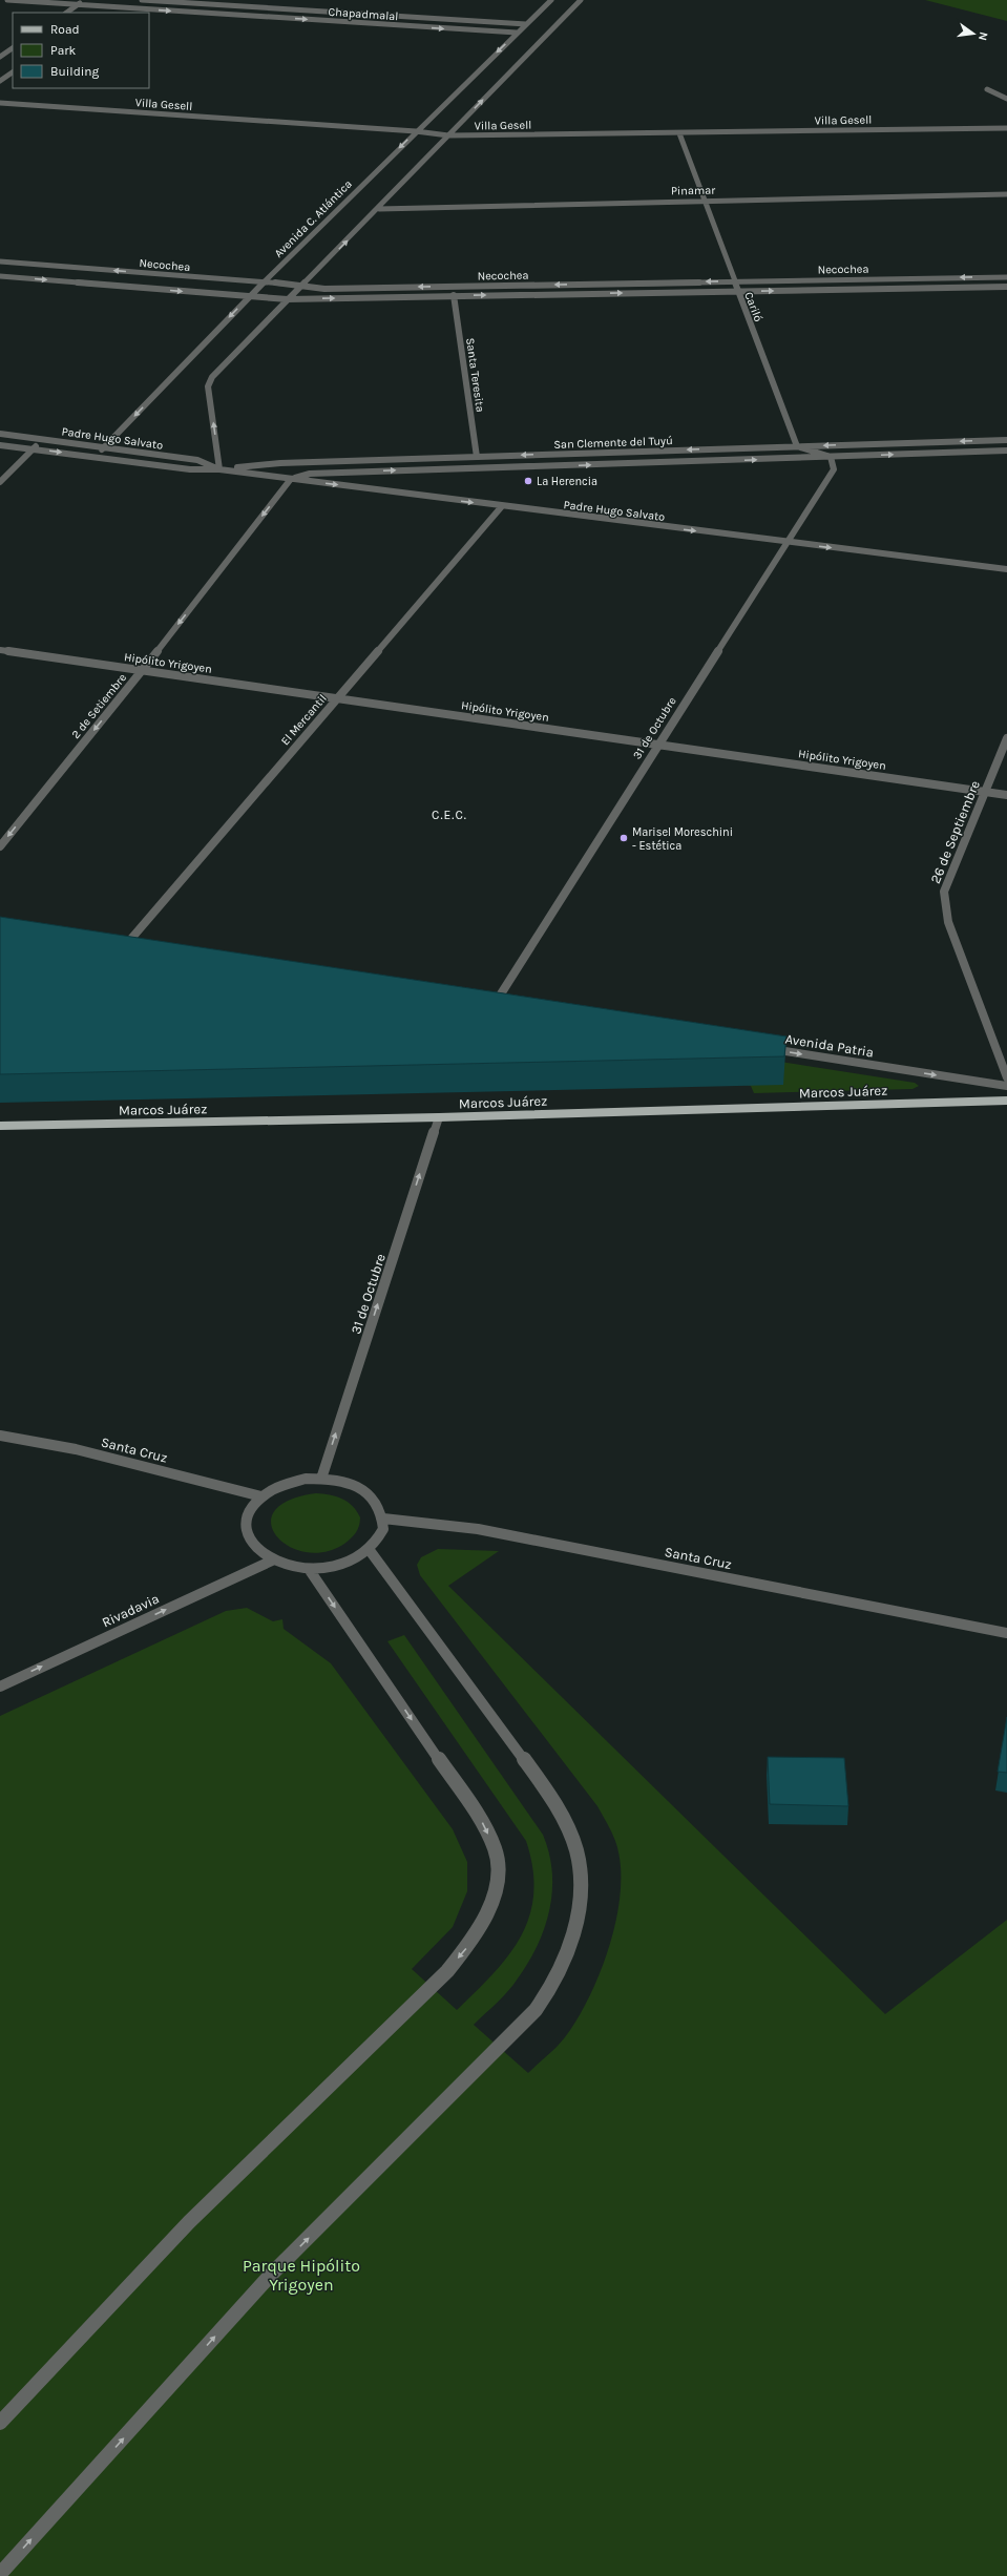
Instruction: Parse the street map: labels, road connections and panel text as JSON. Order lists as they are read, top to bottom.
{
  "streets": {
    "main road": ["Marcos Juárez"],
    "street": [
      "Chapadmalal",
      "Villa Gesell",
      "Pinamar",
      "Avenida C. Atlántica",
      "Necochea",
      "Cariló",
      "Santa Teresita",
      "Padre Hugo Salvato",
      "San Clemente del Tuyú",
      "Hipólito Yrigoyen",
      "2 de Setiembre",
      "El Mercantil",
      "31 de Octubre",
      "26 de Septiembre",
      "Avenida Patria",
      "Santa Cruz",
      "Rivadavia"
    ]
  },
  "crossings": [
    ["Chapadmalal", "Avenida C. Atlántica"],
    ["Villa Gesell", "Avenida C. Atlántica"],
    ["Villa Gesell", "Cariló"],
    ["Pinamar", "Cariló"],
    ["Avenida C. Atlántica", "Necochea"],
    ["Avenida C. Atlántica", "Padre Hugo Salvato"],
    ["Necochea", "Cariló"],
    ["Necochea", "Santa Teresita"],
    ["Cariló", "San Clemente del Tuyú"],
    ["Santa Teresita", "San Clemente del Tuyú"],
    ["Padre Hugo Salvato", "San Clemente del Tuyú"],
    ["Padre Hugo Salvato", "2 de Setiembre"],
    ["Padre Hugo Salvato", "El Mercantil"],
    ["Padre Hugo Salvato", "31 de Octubre"],
    ["San Clemente del Tuyú", "2 de Setiembre"],
    ["San Clemente del Tuyú", "31 de Octubre"],
    ["Hipólito Yrigoyen", "2 de Setiembre"],
    ["Hipólito Yrigoyen", "El Mercantil"],
    ["Hipólito Yrigoyen", "31 de Octubre"],
    ["Hipólito Yrigoyen", "26 de Septiembre"],
    ["31 de Octubre", "Marcos Juárez"],
    ["31 de Octubre", "Santa Cruz"],
    ["31 de Octubre", "Rivadavia"],
    ["Santa Cruz", "Rivadavia"]
  ],
  "one_way": [
    "Padre Hugo Salvato",
    "2 de Setiembre",
    "31 de Octubre",
    "Avenida Patria",
    "Rivadavia"
  ],
  "districts": ["C.E.C."],
  "parks": ["Parque Hipólito Yrigoyen"],
  "places": ["La Herencia", "Marisel Moreschini - Estética"],
  "legend": ["Road", "Park", "Building"],
  "north": "right"
}
